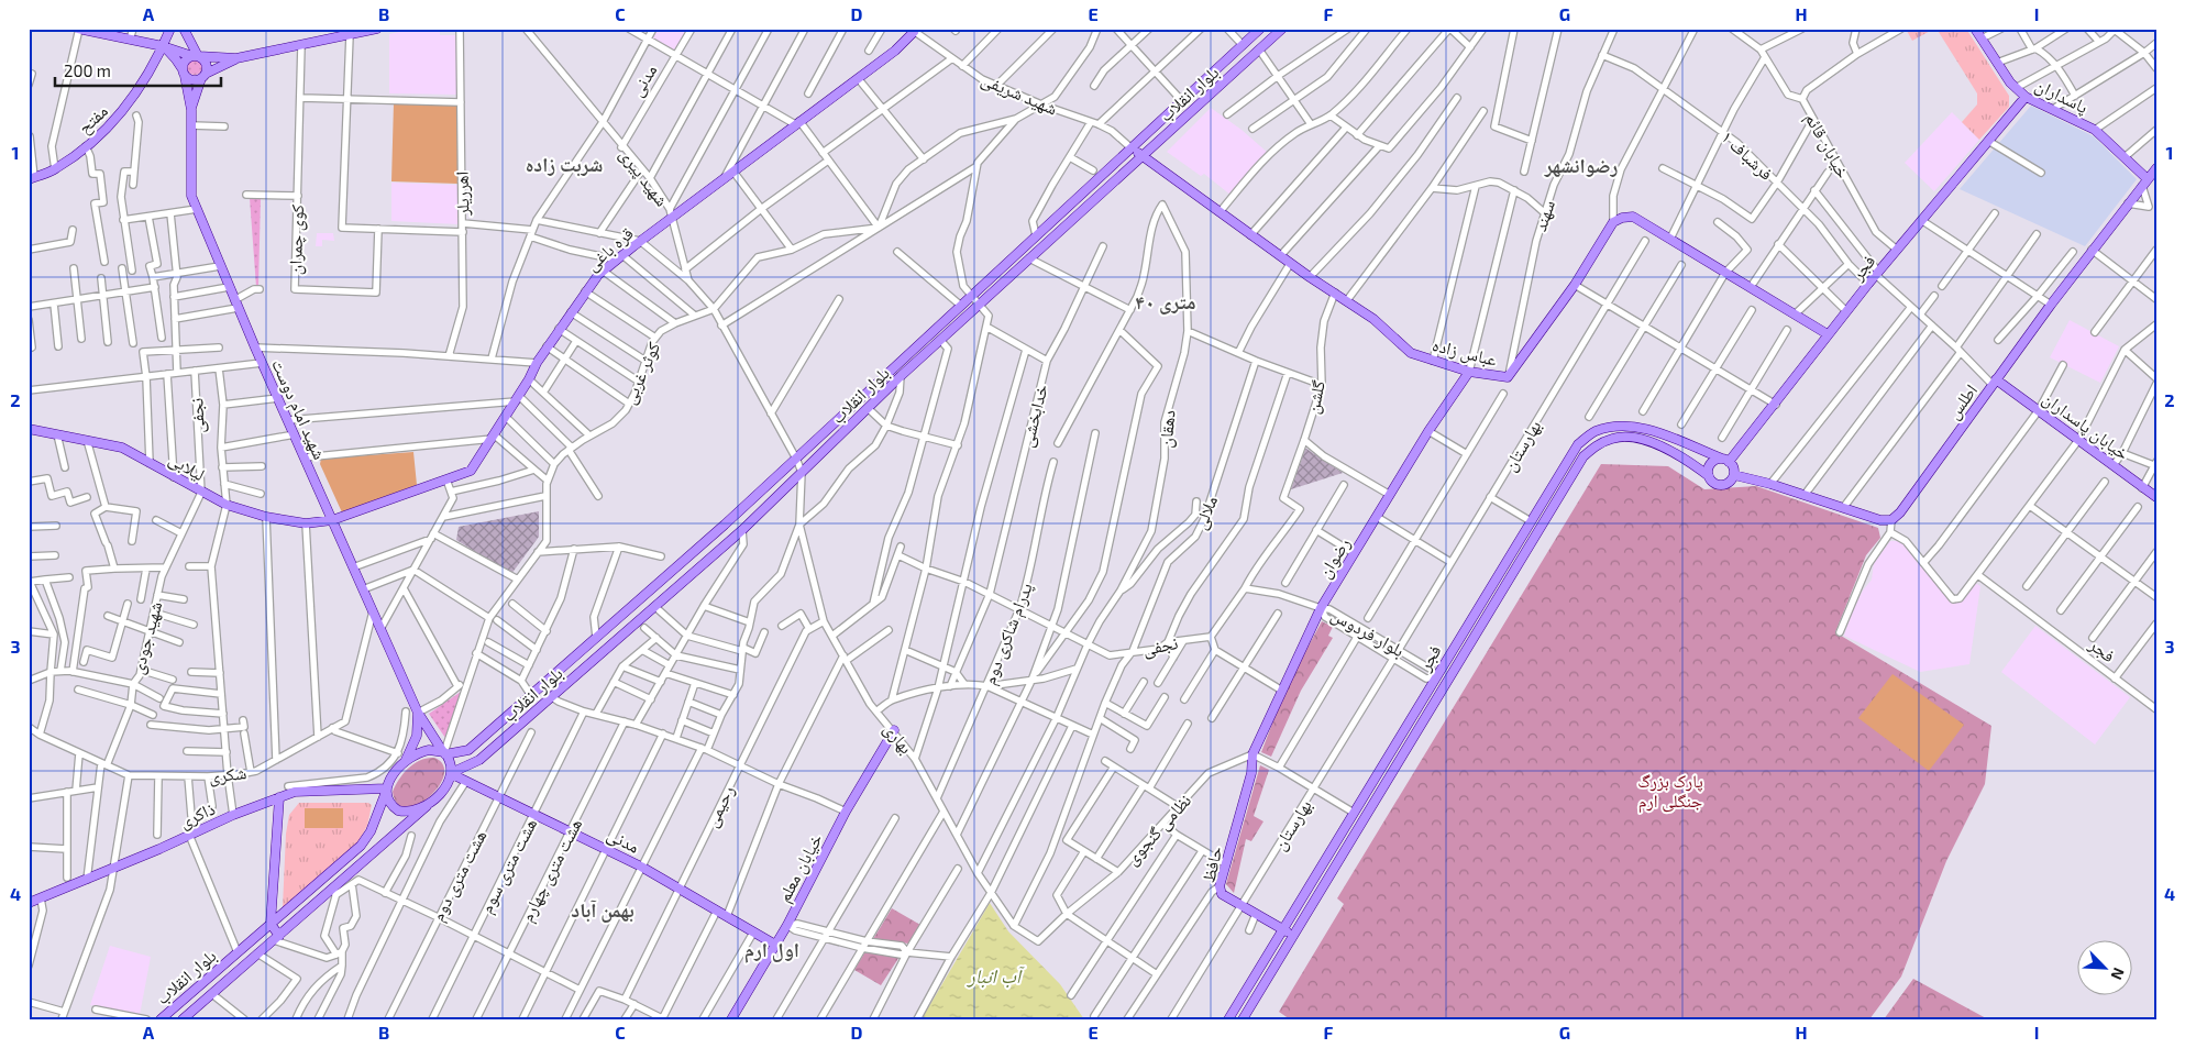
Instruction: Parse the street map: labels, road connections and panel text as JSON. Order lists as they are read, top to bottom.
{
  "streets": {
    "main road": [
      "مدنی",
      "بلوار انقلاب",
      "پاسداران",
      "مفتح",
      "قره باغی",
      "فجر",
      "عباس زاده",
      "اطلس",
      "شهید امام دوست",
      "خیابان پاسداران",
      "لیلابی",
      "رضوان",
      "ذاکری",
      "حافظ",
      "خیابان معلم"
    ],
    "street": [
      "شهید شریفى",
      "خیابان قائم",
      "فرشباف ۱",
      "شهید پیری",
      "اهرریلر",
      "سهند",
      "کوی چمران",
      "کوثر غربی",
      "گلشن",
      "نجفی",
      "خدابخشی",
      "دهقان",
      "بهارستان",
      "ملالی",
      "بلوار فردوس",
      "پدرام شاکری دوم",
      "شهید جودی",
      "بهاری",
      "شکری",
      "رحیمی",
      "نظامی گنجوی",
      "هشت متری سوم",
      "هشت متری چهارم",
      "هشت متری دوم"
    ]
  },
  "crossings": [
    ["مدنی", "بلوار انقلاب"],
    ["مدنی", "شهید پیری"],
    ["مدنی", "کوثر غربی"],
    ["مدنی", "شهید امام دوست"],
    ["مدنی", "رحیمی"],
    ["مدنی", "ذاکری"],
    ["مدنی", "هشت متری سوم"],
    ["مدنی", "خیابان معلم"],
    ["مدنی", "هشت متری چهارم"],
    ["مدنی", "هشت متری دوم"],
    ["شهید شریفى", "بلوار انقلاب"],
    ["شهید شریفى", "قره باغی"],
    ["شهید شریفى", "عباس زاده"],
    ["بلوار انقلاب", "شهید پیری"],
    ["بلوار انقلاب", "عباس زاده"],
    ["بلوار انقلاب", "کوثر غربی"],
    ["بلوار انقلاب", "شهید امام دوست"],
    ["بلوار انقلاب", "بهاری"],
    ["بلوار انقلاب", "ذاکری"],
    ["پاسداران", "فجر"],
    ["پاسداران", "اطلس"],
    ["خیابان قائم", "فجر"],
    ["فرشباف ۱", "سهند"],
    ["فرشباف ۱", "فجر"],
    ["شهید پیری", "قره باغی"],
    ["شهید پیری", "کوثر غربی"],
    ["شهید پیری", "بهاری"],
    ["سهند", "عباس زاده"],
    ["قره باغی", "شهید امام دوست"],
    ["قره باغی", "لیلابی"],
    ["فجر", "بلوار فردوس"],
    ["فجر", "حافظ"],
    ["عباس زاده", "گلشن"],
    ["عباس زاده", "رضوان"],
    ["کوثر غربی", "شهید امام دوست"],
    ["کوثر غربی", "ذاکری"],
    ["اطلس", "خیابان پاسداران"],
    ["شهید امام دوست", "لیلابی"],
    ["شهید امام دوست", "شکری"],
    ["شهید امام دوست", "ذاکری"],
    ["نجفی", "لیلابی"],
    ["نجفی", "ملالی"],
    ["نجفی", "شهید جودی"],
    ["دهقان", "بهاری"],
    ["بهارستان", "بلوار فردوس"],
    ["بهارستان", "حافظ"],
    ["لیلابی", "شهید جودی"],
    ["ملالی", "بهاری"],
    ["رضوان", "بلوار فردوس"],
    ["رضوان", "نظامی گنجوی"],
    ["رضوان", "حافظ"],
    ["پدرام شاکری دوم", "بهاری"],
    ["بهاری", "نظامی گنجوی"],
    ["بهاری", "خیابان معلم"]
  ],
  "districts": [
    "شربت زاده",
    "رضوانشهر",
    "۴۰ متری",
    "بهمن آباد",
    "اول ارم"
  ],
  "water": ["آب انبار"],
  "parks": ["پارک بزرگ جنگلی ارم"],
  "scale_bar": "200 m",
  "north": "bottom right",
  "grid": {
    "columns": [
      "A",
      "B",
      "C",
      "D",
      "E",
      "F",
      "G",
      "H",
      "I"
    ],
    "rows": [
      "1",
      "2",
      "3",
      "4"
    ]
  }
}
